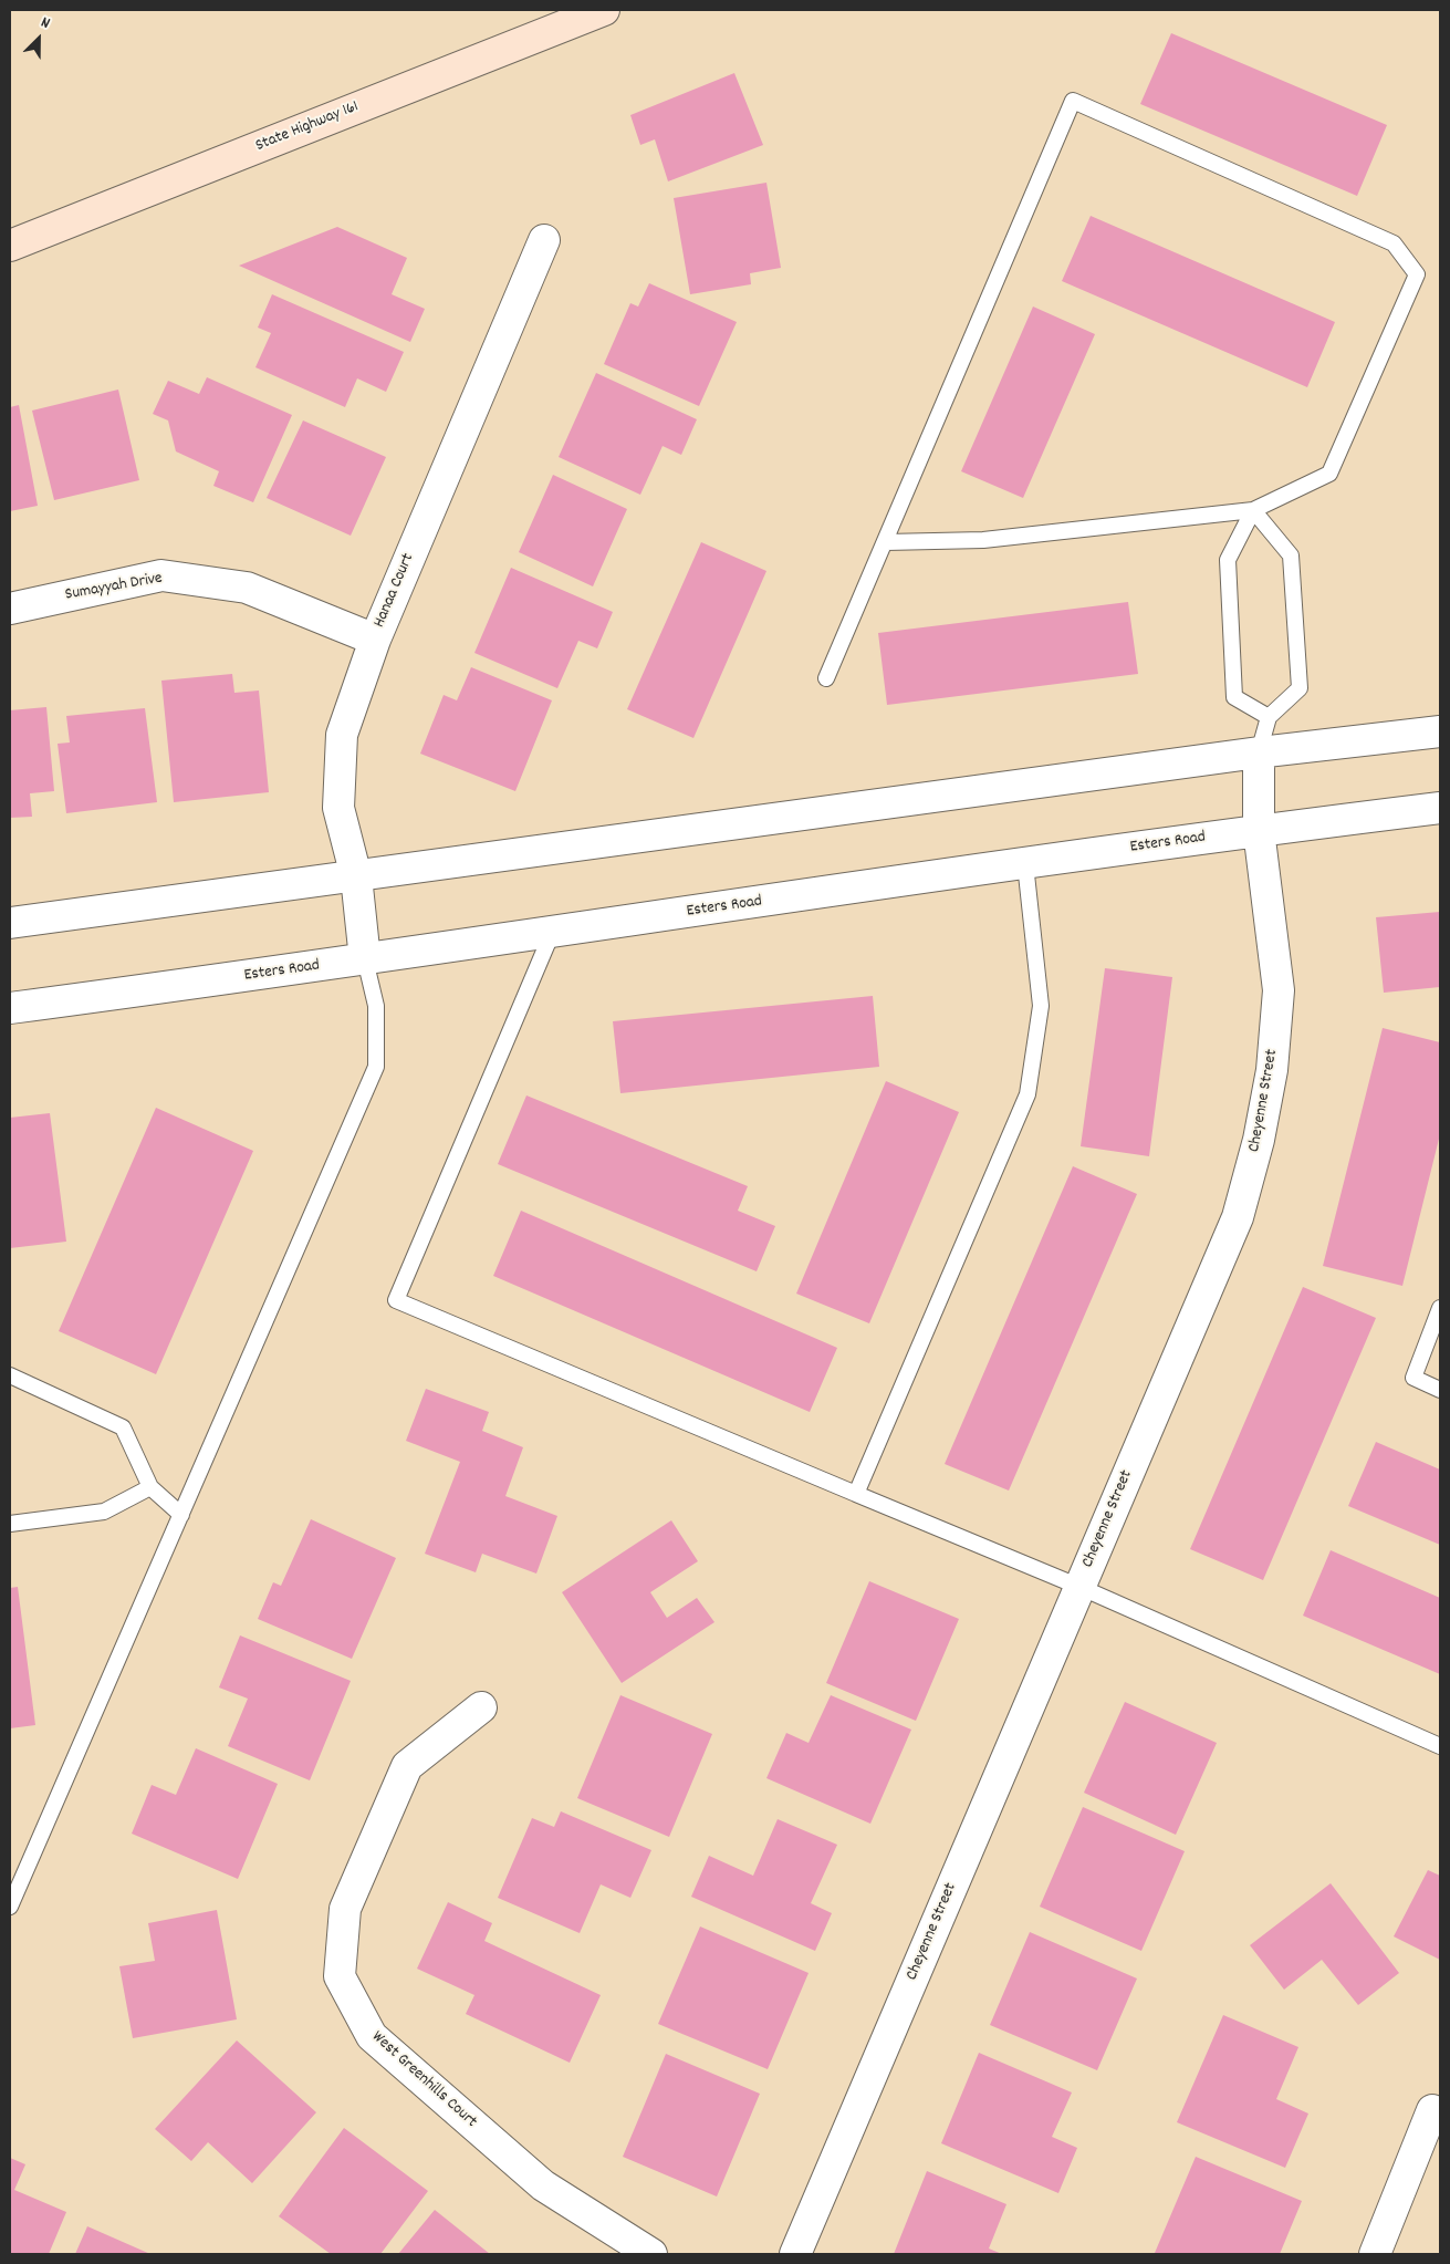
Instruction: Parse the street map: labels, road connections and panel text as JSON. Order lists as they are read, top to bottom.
{
  "streets": {
    "main road": ["State Highway 161"],
    "street": [
      "Sumayyah Drive",
      "Hanaa Court",
      "Esters Road",
      "Cheyenne Street",
      "West Greenhills Court"
    ]
  },
  "crossings": [
    ["Sumayyah Drive", "Hanaa Court"],
    ["Hanaa Court", "Esters Road"],
    ["Esters Road", "Cheyenne Street"]
  ],
  "north": "top right"
}
